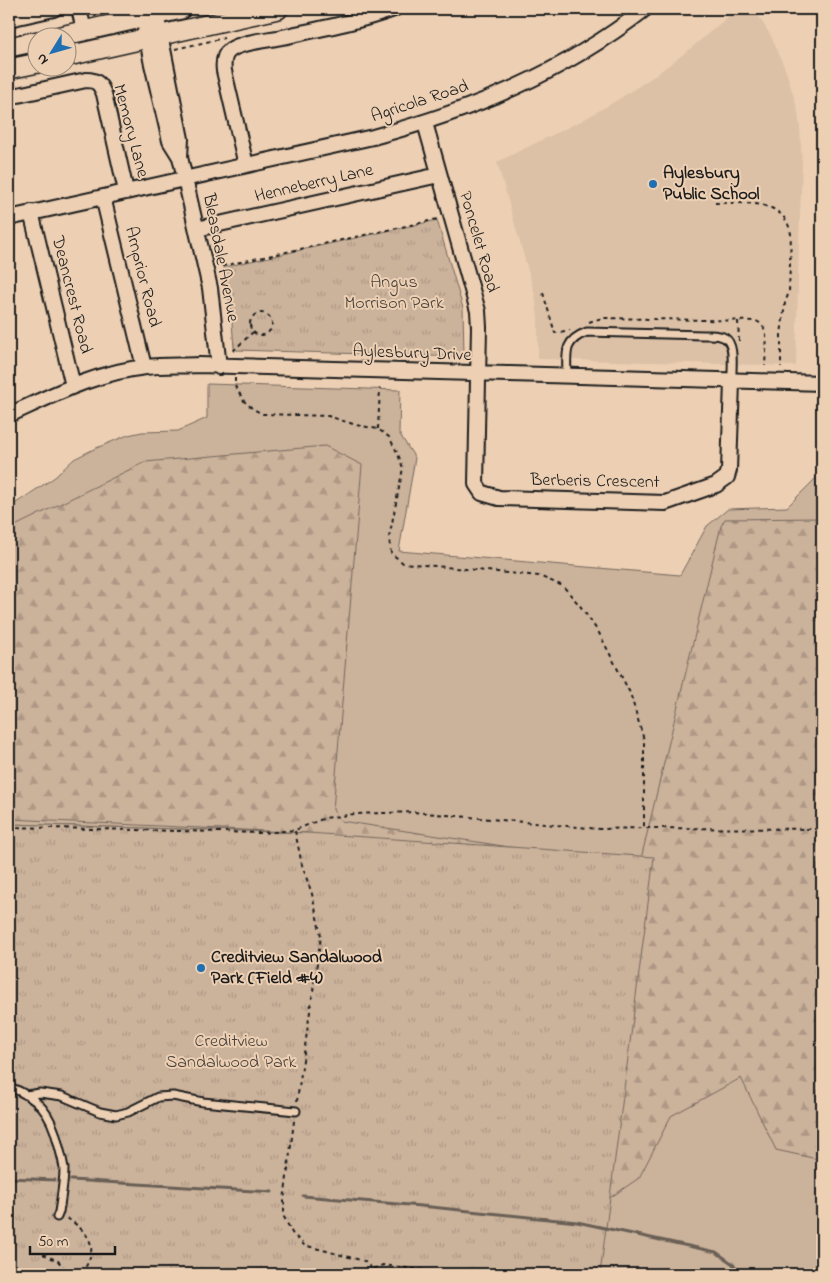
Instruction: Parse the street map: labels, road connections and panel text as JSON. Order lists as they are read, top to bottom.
{
  "streets": {
    "street": [
      "Agricola Road",
      "Memory Lane",
      "Henneberry Lane",
      "Poncelet Road",
      "Bleasdale Avenue",
      "Arnprior Road",
      "Deancrest Road",
      "Aylesbury Drive",
      "Berberis Crescent"
    ]
  },
  "crossings": [
    ["Agricola Road", "Memory Lane"],
    ["Agricola Road", "Poncelet Road"],
    ["Agricola Road", "Bleasdale Avenue"],
    ["Agricola Road", "Arnprior Road"],
    ["Agricola Road", "Deancrest Road"],
    ["Henneberry Lane", "Poncelet Road"],
    ["Henneberry Lane", "Bleasdale Avenue"],
    ["Poncelet Road", "Aylesbury Drive"],
    ["Poncelet Road", "Berberis Crescent"],
    ["Bleasdale Avenue", "Aylesbury Drive"],
    ["Arnprior Road", "Aylesbury Drive"],
    ["Deancrest Road", "Aylesbury Drive"],
    ["Aylesbury Drive", "Berberis Crescent"]
  ],
  "parks": ["Angus Morrison Park", "Creditview Sandalwood Park"],
  "places": ["Aylesbury Public School", "Creditview Sandalwood Park (Field #4)"],
  "scale_bar": "50 m",
  "north": "bottom left"
}
